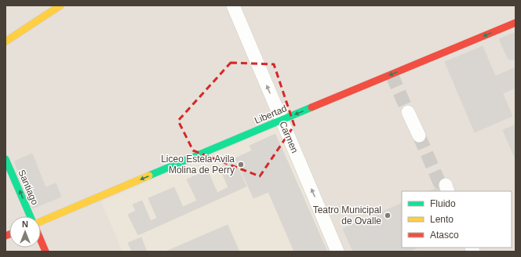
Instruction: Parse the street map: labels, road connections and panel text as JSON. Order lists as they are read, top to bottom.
{
  "streets": {
    "main road": ["Libertad", "Santiago"],
    "street": ["Carmen"]
  },
  "crossings": [
    ["Libertad", "Carmen"]
  ],
  "one_way": ["Libertad", "Carmen", "Santiago"],
  "places": ["Liceo Estela Avila Molina de Perry", "Teatro Municipal de Ovalle"],
  "legend": ["Fluido", "Lento", "Atasco"],
  "north": "top"
}
